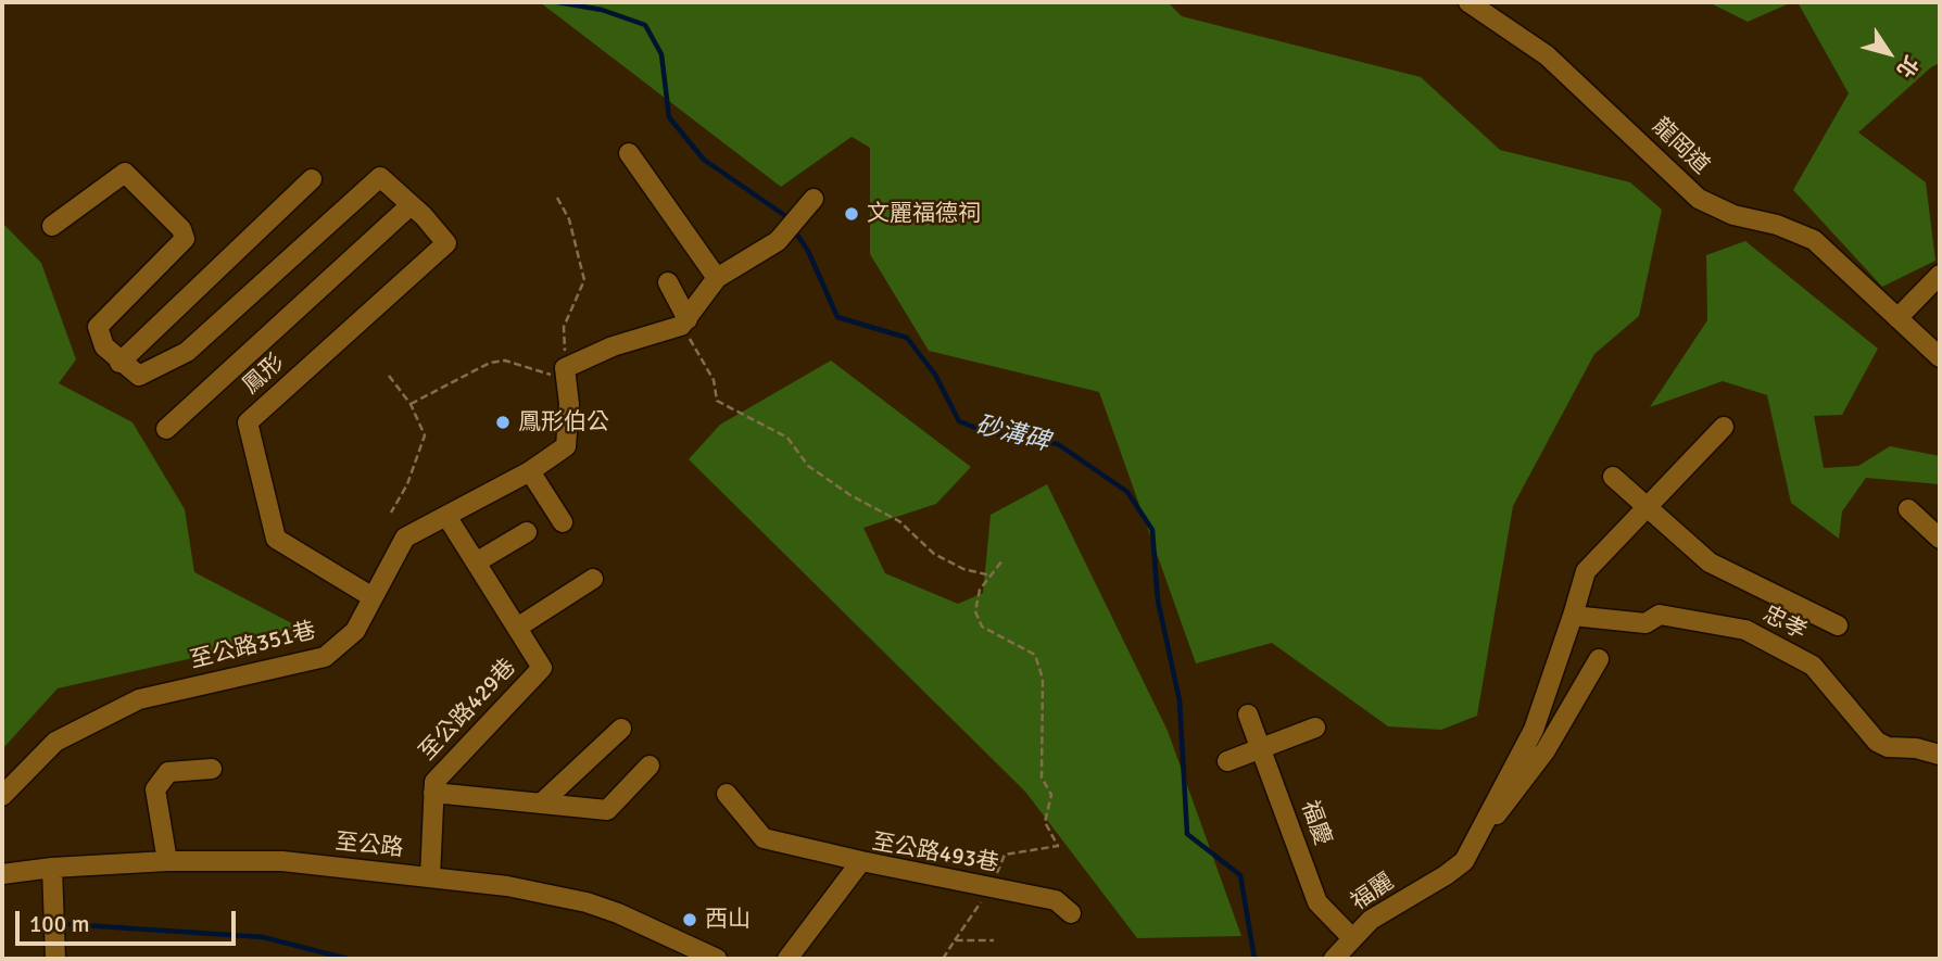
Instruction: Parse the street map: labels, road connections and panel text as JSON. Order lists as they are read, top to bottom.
{
  "streets": {
    "street": [
      "龍岡道",
      "鳳形",
      "忠孝",
      "至公路351巷",
      "至公路429巷",
      "福慶",
      "至公路",
      "至公路493巷",
      "福麗"
    ]
  },
  "crossings": [
    ["鳳形", "至公路351巷"],
    ["至公路351巷", "至公路429巷"],
    ["至公路429巷", "至公路"],
    ["福慶", "福麗"]
  ],
  "water": ["砂溝碑"],
  "places": ["文麗福德祠", "鳳形伯公", "西山"],
  "scale_bar": "100 m",
  "north": "bottom right"
}
